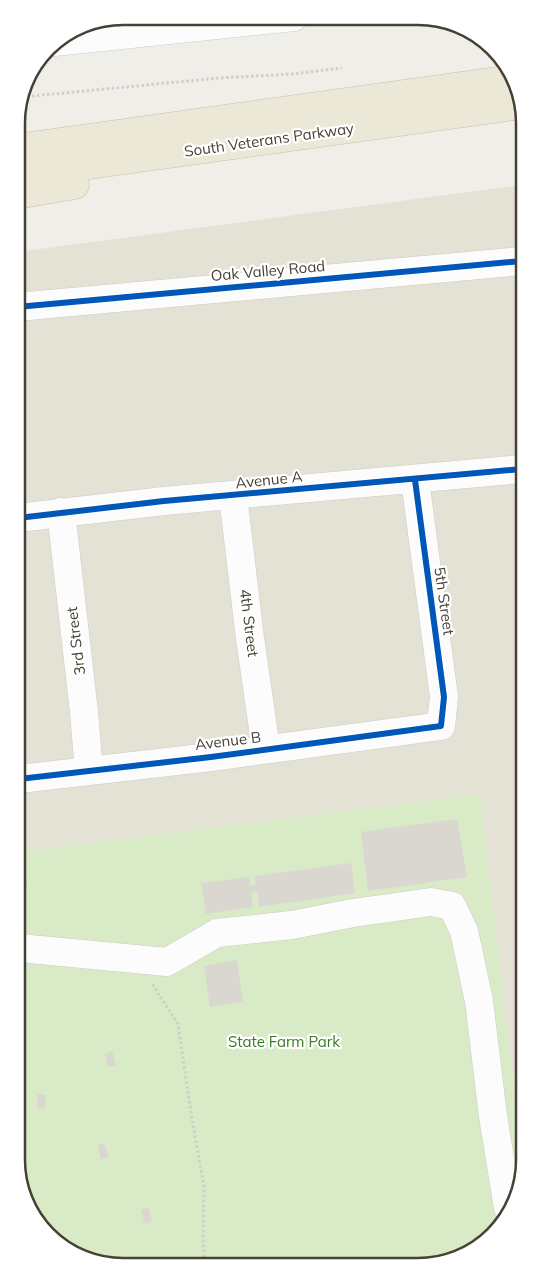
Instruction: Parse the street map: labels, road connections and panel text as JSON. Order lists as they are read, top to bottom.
{
  "streets": {
    "highway": ["South Veterans Parkway"],
    "street": [
      "Oak Valley Road",
      "Avenue A",
      "5th Street",
      "4th Street",
      "3rd Street",
      "Avenue B"
    ]
  },
  "crossings": [
    ["Avenue A", "5th Street"],
    ["Avenue A", "4th Street"],
    ["Avenue A", "3rd Street"],
    ["5th Street", "Avenue B"],
    ["4th Street", "Avenue B"],
    ["3rd Street", "Avenue B"]
  ],
  "parks": ["State Farm Park"]
}
